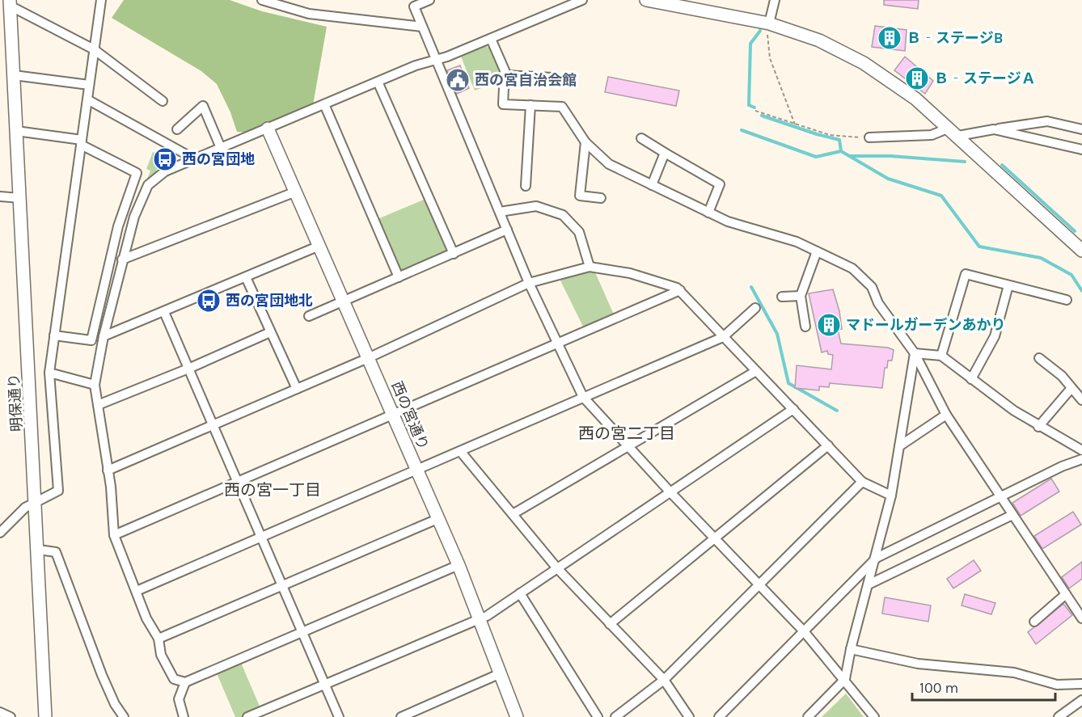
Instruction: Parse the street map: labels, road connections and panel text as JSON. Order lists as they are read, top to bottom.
{
  "streets": {
    "street": ["明保通り", "西の宮通り"]
  },
  "districts": ["西の宮二丁目", "西の宮一丁目"],
  "places": {
    "building": ["Ｂ‐ステージB", "Ｂ‐ステージＡ", "マドールガーデンあかり"],
    "public building": ["西の宮自治会館"],
    "bus stop": ["西の宮団地", "西の宮団地北"]
  },
  "scale_bar": "100 m"
}
